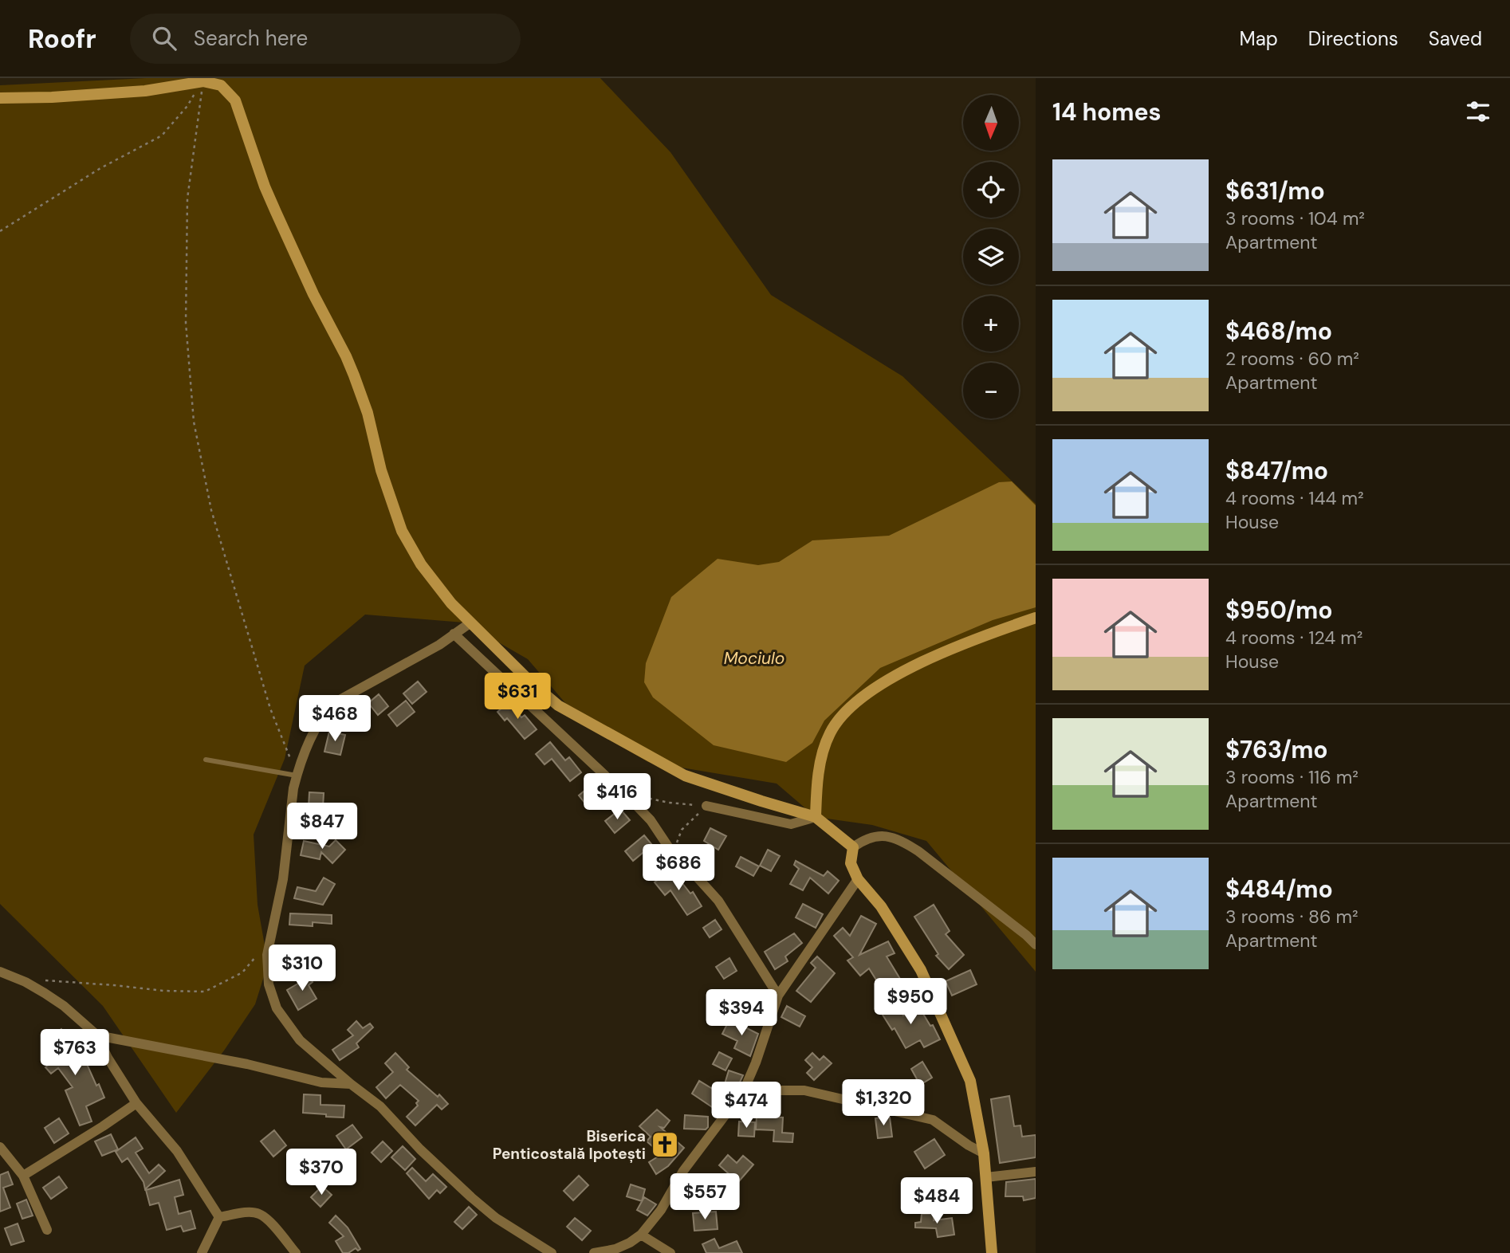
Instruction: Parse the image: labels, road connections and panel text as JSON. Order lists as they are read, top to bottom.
{
  "water": ["Mociulo"],
  "places": {
    "church": ["Biserica Penticostală Ipotești"]
  },
  "north": "bottom",
  "page": {
    "header": "Roofr",
    "search": "Search here",
    "nav": ["Map", "Directions", "Saved"],
    "heading": "14 homes",
    "map_buttons": ["+", "−"],
    "list": [
      {
        "name": "$631/mo",
        "note": "3 rooms · 104 m² · Apartment"
      },
      {
        "name": "$468/mo",
        "note": "2 rooms · 60 m² · Apartment"
      },
      {
        "name": "$847/mo",
        "note": "4 rooms · 144 m² · House"
      },
      {
        "name": "$950/mo",
        "note": "4 rooms · 124 m² · House"
      },
      {
        "name": "$763/mo",
        "note": "3 rooms · 116 m² · Apartment"
      },
      {
        "name": "$484/mo",
        "note": "3 rooms · 86 m² · Apartment"
      }
    ],
    "price": [
      "$631",
      "$468",
      "$416",
      "$847",
      "$686",
      "$310",
      "$950",
      "$394",
      "$763",
      "$1,320",
      "$474",
      "$370",
      "$557",
      "$484"
    ]
  }
}
